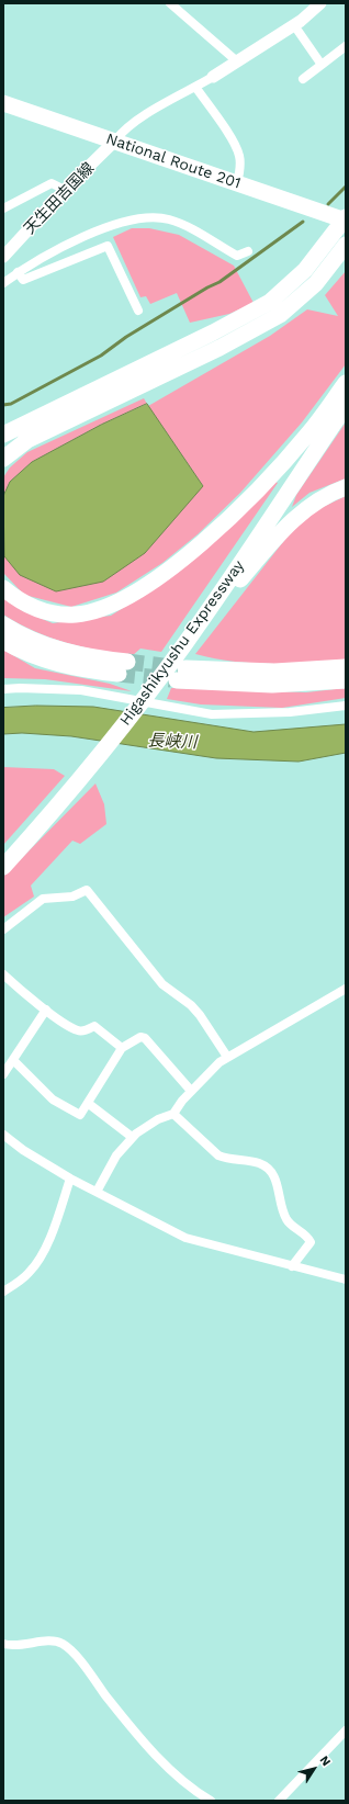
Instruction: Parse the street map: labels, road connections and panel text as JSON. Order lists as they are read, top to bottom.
{
  "streets": {
    "highway": ["National Route 201", "Higashikyushu Expressway"],
    "main road": ["天生田吉国線"]
  },
  "crossings": [
    ["National Route 201", "天生田吉国線"]
  ],
  "water": ["長峡川"],
  "north": "top right"
}
